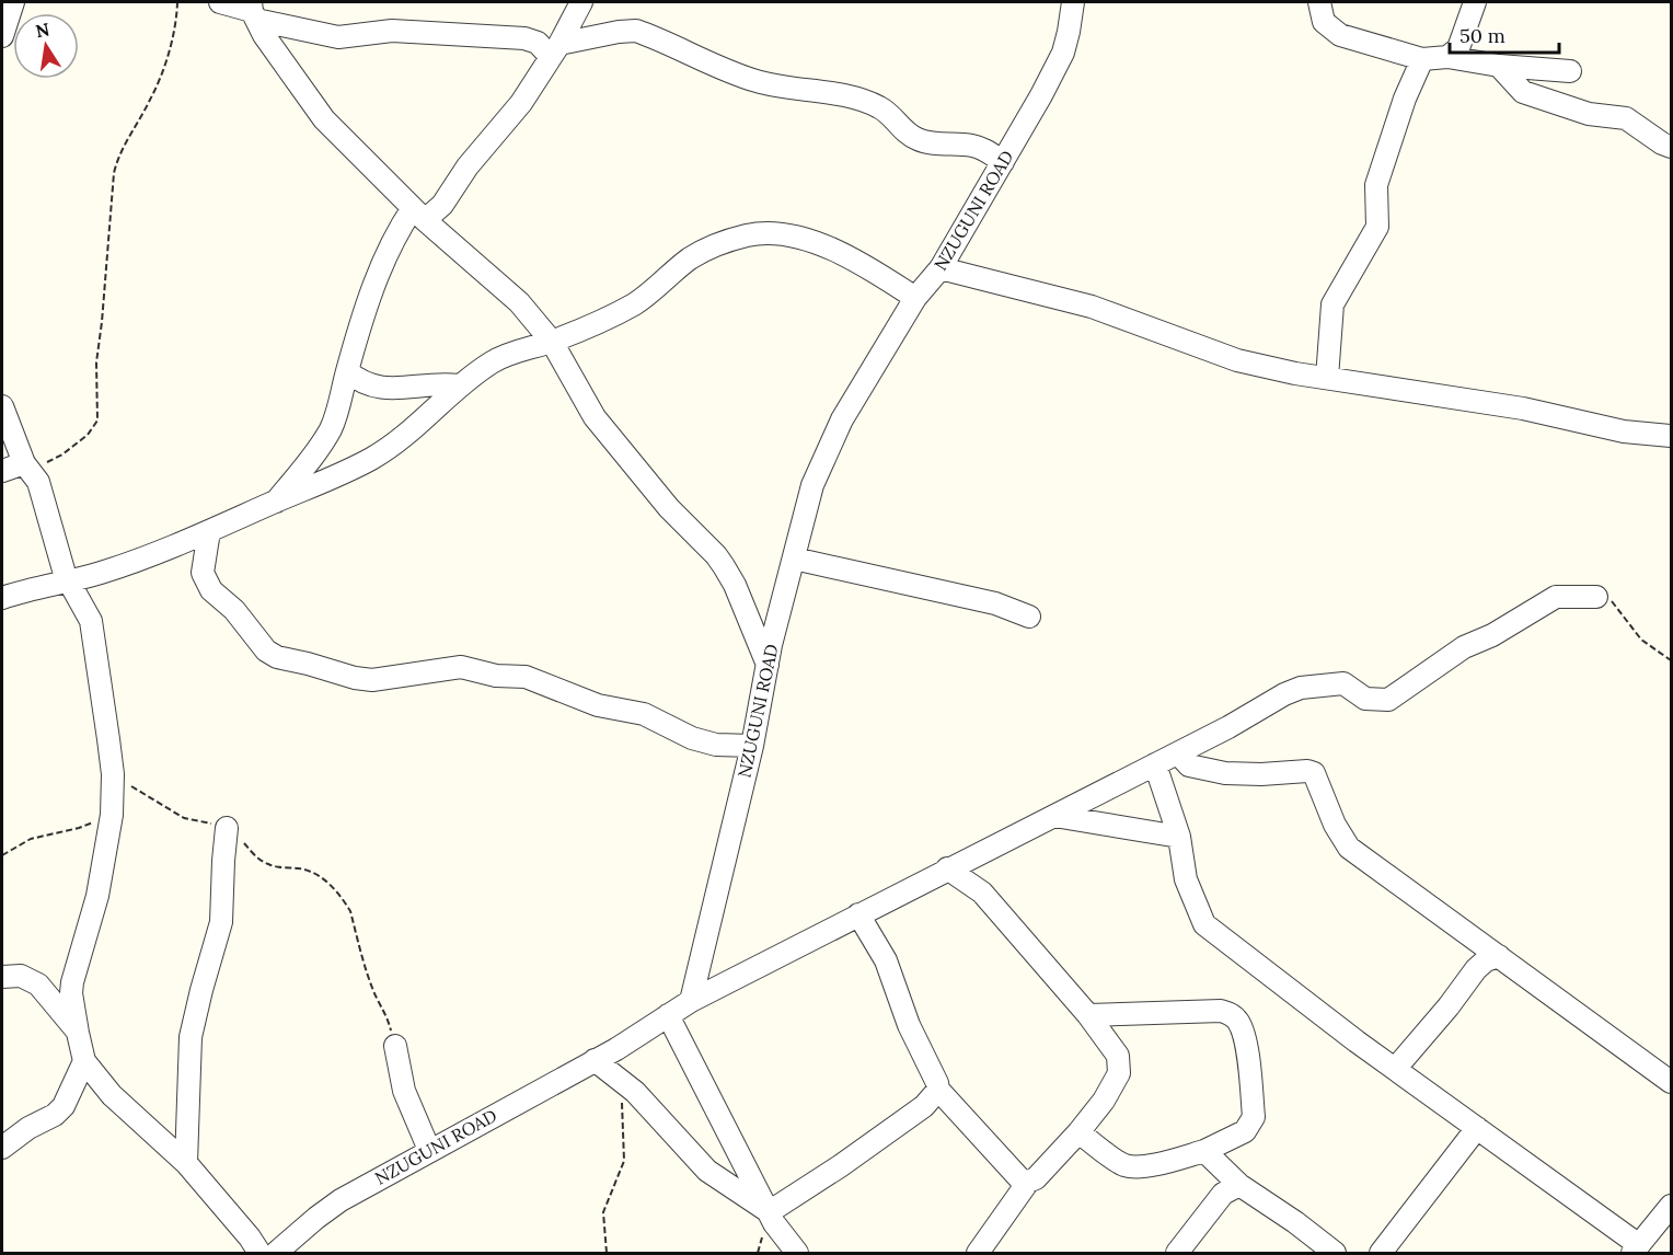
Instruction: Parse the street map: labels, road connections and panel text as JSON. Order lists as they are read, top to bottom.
{
  "streets": {
    "street": ["NZUGUNI ROAD"]
  },
  "scale_bar": "50 m",
  "north": "top"
}
